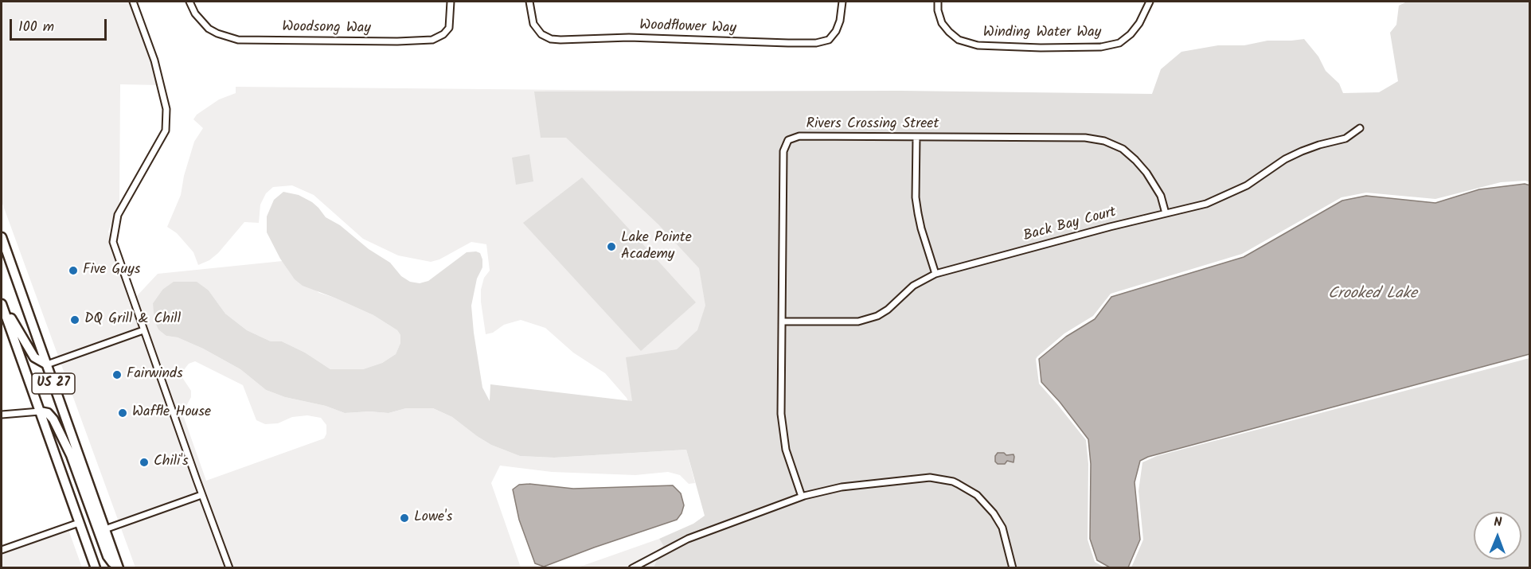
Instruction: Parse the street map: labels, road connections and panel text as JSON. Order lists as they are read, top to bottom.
{
  "streets": {
    "highway": ["US 27"],
    "street": [
      "Woodflower Way",
      "Woodsong Way",
      "Winding Water Way",
      "Rivers Crossing Street",
      "Back Bay Court"
    ]
  },
  "crossings": [
    ["Rivers Crossing Street", "Back Bay Court"]
  ],
  "water": ["Crooked Lake"],
  "places": [
    "Lake Pointe Academy",
    "Five Guys",
    "DQ Grill & Chill",
    "Fairwinds",
    "Waffle House",
    "Chili's",
    "Lowe's"
  ],
  "scale_bar": "100 m",
  "north": "top"
}
